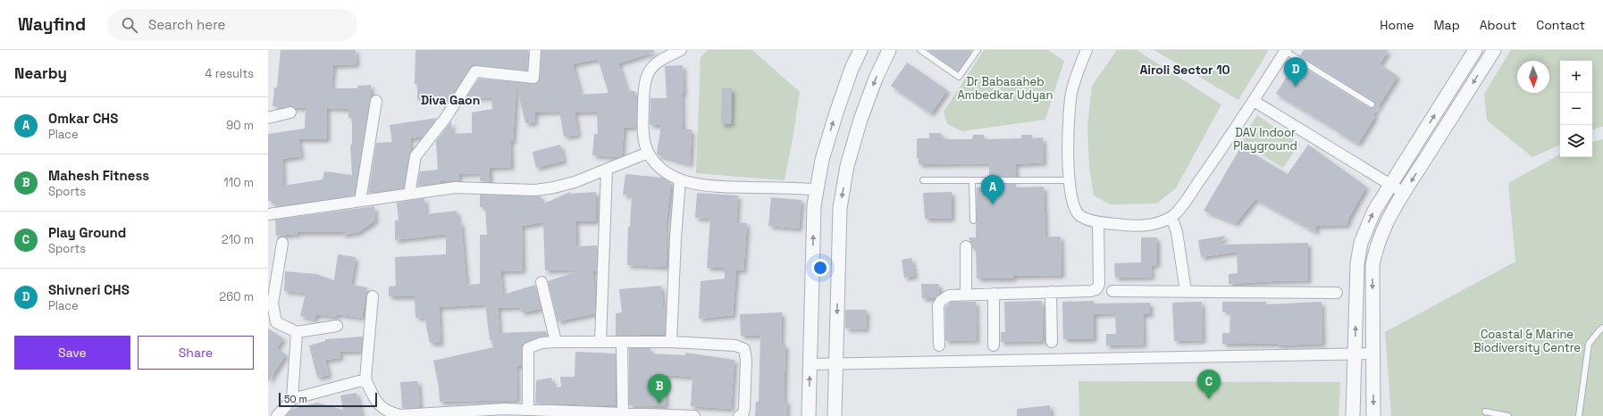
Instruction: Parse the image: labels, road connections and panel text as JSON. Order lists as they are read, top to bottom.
{
  "districts": ["Airoli Sector 10", "Diva Gaon"],
  "parks": ["Dr Babasaheb Ambedkar Udyan", "DAV Indoor Playground", "Coastal & Marine Biodiversity Centre"],
  "scale_bar": "50 m",
  "north": "bottom",
  "page": {
    "header": "Wayfind",
    "search": "Search here",
    "nav": [
      "Home",
      "Map",
      "About",
      "Contact"
    ],
    "heading": ["Nearby", "4 results"],
    "pins": [
      "D",
      "A",
      "C",
      "B"
    ],
    "map_buttons": ["+", "−"],
    "list": [
      {
        "mark": "A",
        "name": "Omkar CHS",
        "note": "Place",
        "value": "90 m"
      },
      {
        "mark": "B",
        "name": "Mahesh Fitness",
        "note": "Sports",
        "value": "110 m"
      },
      {
        "mark": "C",
        "name": "Play Ground",
        "note": "Sports",
        "value": "210 m"
      },
      {
        "mark": "D",
        "name": "Shivneri CHS",
        "note": "Place",
        "value": "260 m"
      }
    ],
    "buttons": ["Save", "Share"],
    "scale": "50 m"
  }
}
